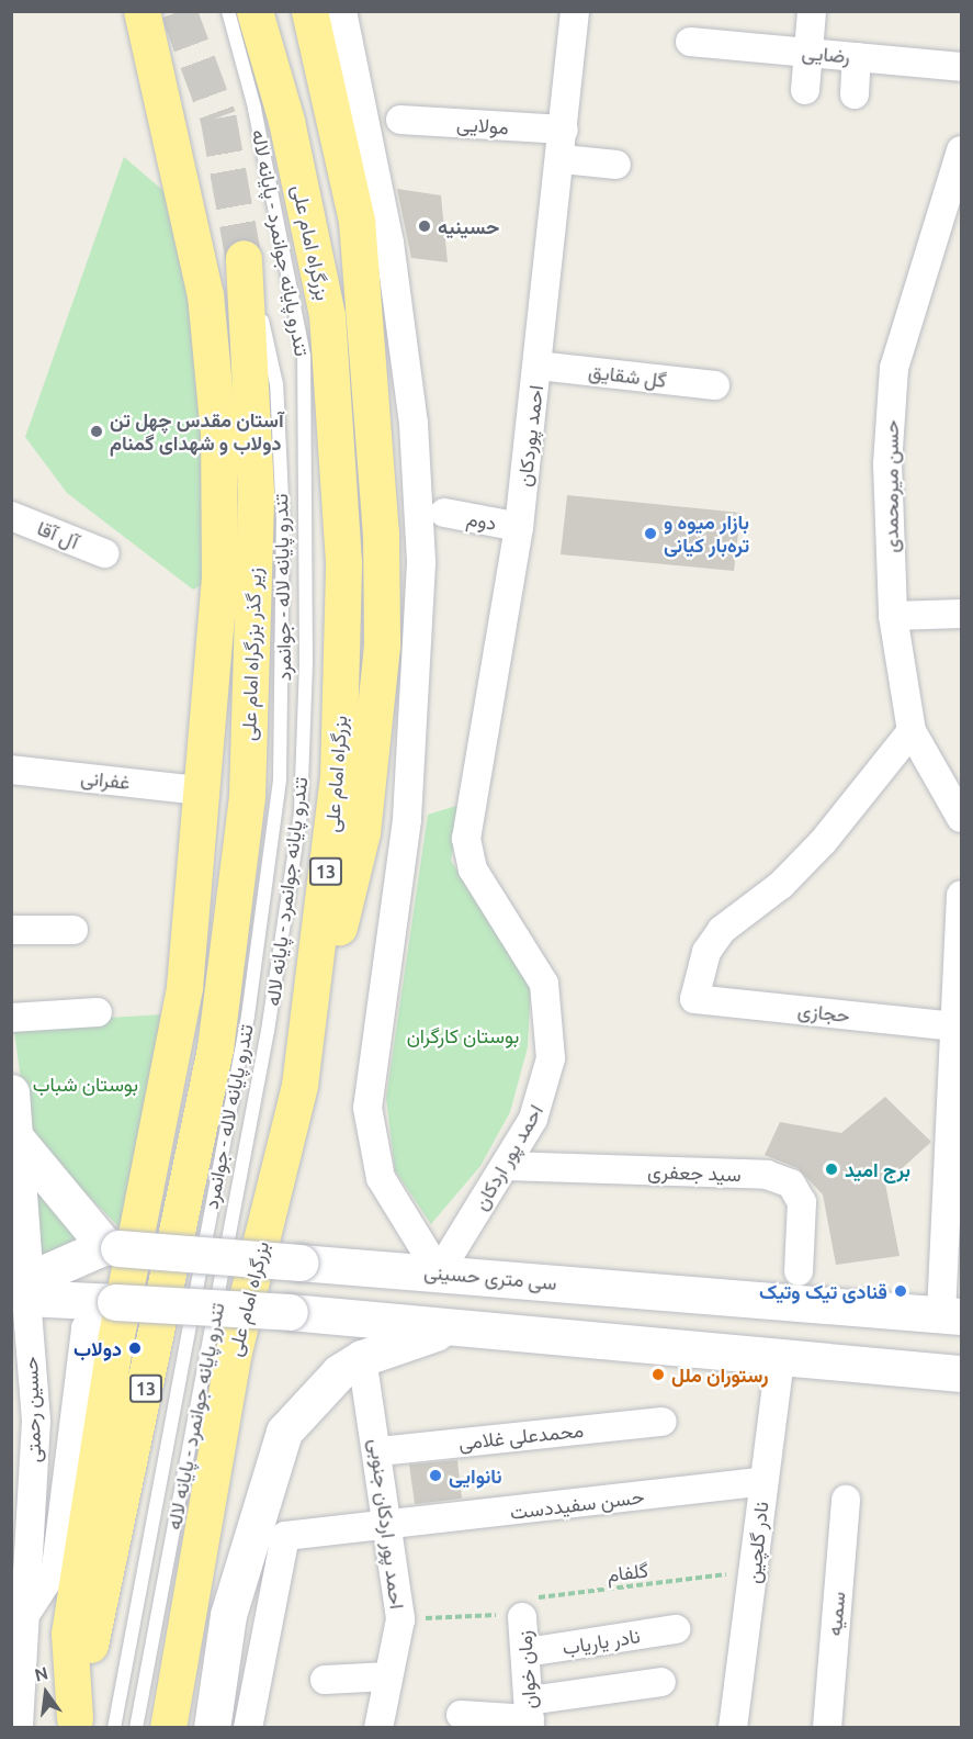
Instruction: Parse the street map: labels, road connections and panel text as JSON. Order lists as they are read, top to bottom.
{
  "streets": {
    "highway": ["بزرگراه امام علی", "زیر گذر بزرگراه امام علی", "13"],
    "main road": ["سی متری حسینی", "حسین رحمتی"],
    "street": [
      "رضایی",
      "مولایی",
      "گل شقایق",
      "احمد پوردکان",
      "حسن میرمحمدی",
      "دوم",
      "آل آقا",
      "غفرانی",
      "حجازی",
      "احمد پور اردکان",
      "سید جعفری",
      "محمدعلی غلامی",
      "حسن سفیددست",
      "احمد پور اردکان جنوبی",
      "نادر گلچین",
      "سمیه",
      "نادر یاریاب",
      "زمان خوان"
    ],
    "lane": ["تندرو پایانه جوانمرد - پایانه لاله", "تندرو پایانه لاله - جوانمرد"],
    "path": ["گلفام"]
  },
  "crossings": [
    ["مولایی", "احمد پوردکان"],
    ["گل شقایق", "احمد پوردکان"],
    ["احمد پوردکان", "دوم"],
    ["احمد پوردکان", "احمد پور اردکان"],
    ["حسن میرمحمدی", "حجازی"],
    ["تندرو پایانه لاله - جوانمرد", "زیر گذر بزرگراه امام علی"],
    ["احمد پور اردکان", "سید جعفری"],
    ["احمد پور اردکان", "سی متری حسینی"],
    ["سی متری حسینی", "حسین رحمتی"],
    ["محمدعلی غلامی", "احمد پور اردکان جنوبی"],
    ["حسن سفیددست", "احمد پور اردکان جنوبی"],
    ["حسن سفیددست", "نادر گلچین"],
    ["احمد پور اردکان جنوبی", "زمان خوان"],
    ["نادر گلچین", "گلفام"],
    ["گلفام", "زمان خوان"],
    ["نادر یاریاب", "زمان خوان"]
  ],
  "parks": ["بوستان کارگران", "بوستان شباب"],
  "places": [
    "حسینیه",
    "آستان مقدس چهل تن دولاب و شهدای گمنام",
    "بازار میوه و تره‌بار کیانی",
    "برج امید",
    "قنادی تیک وتیک",
    "دولاب",
    "رستوران ملل",
    "نانوایی"
  ],
  "north": "top"
}
